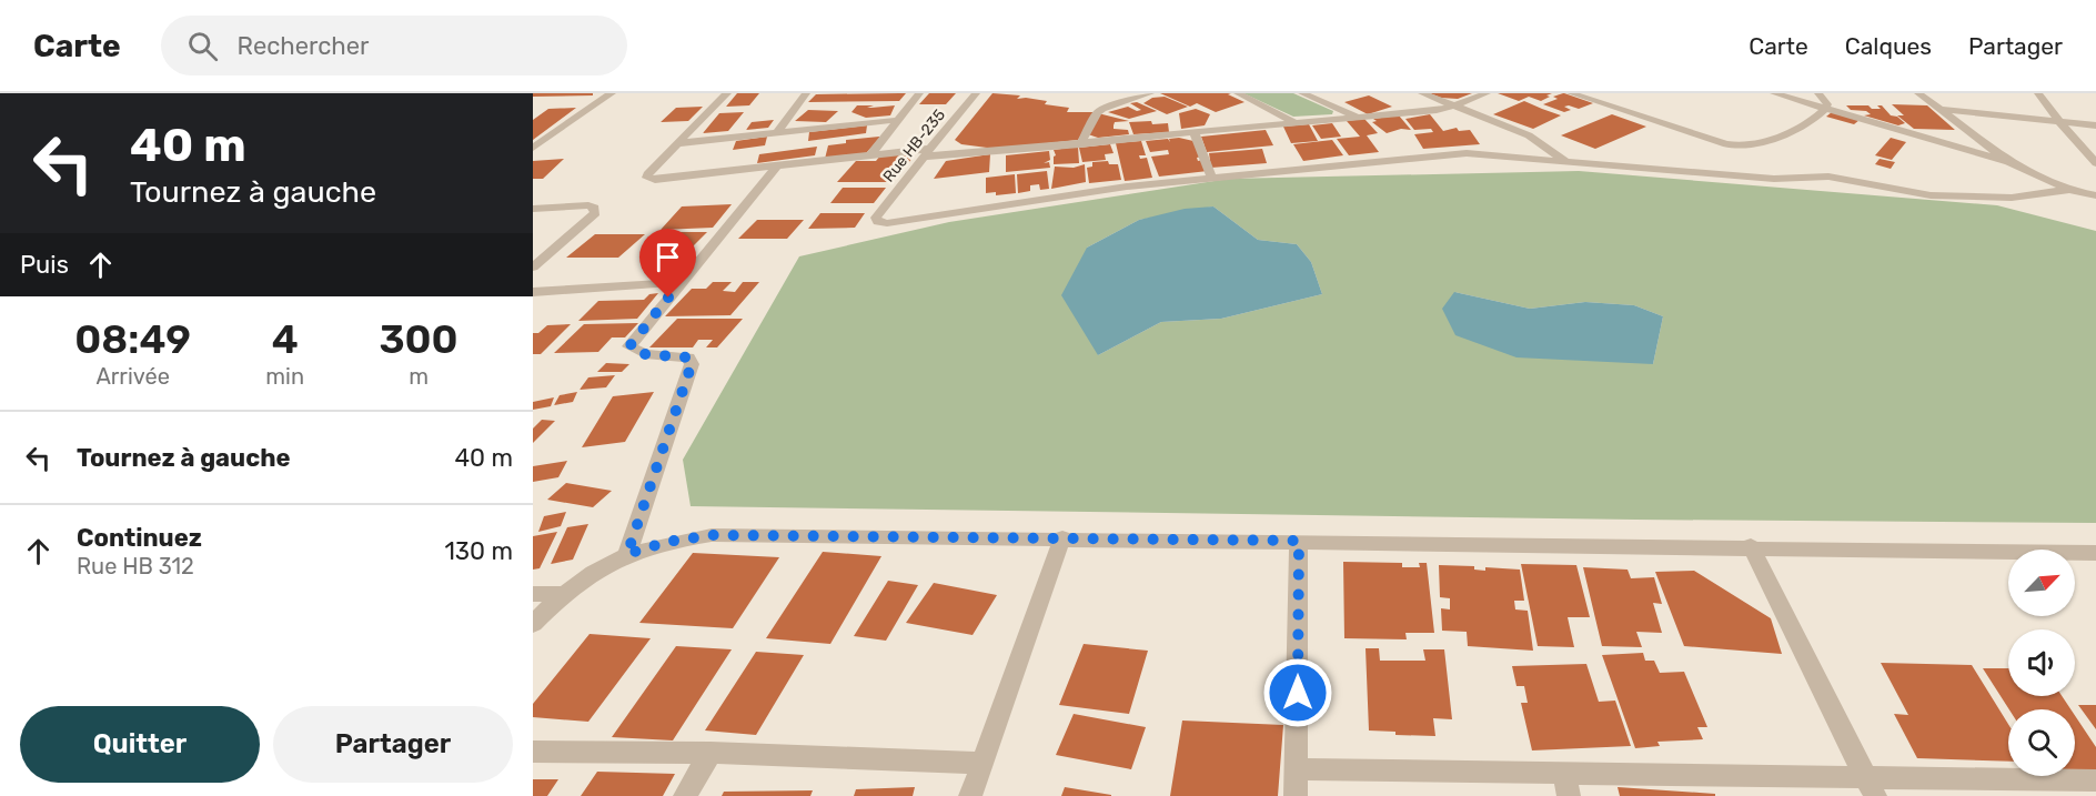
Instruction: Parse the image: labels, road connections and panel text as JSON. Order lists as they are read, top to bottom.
{
  "streets": {
    "street": ["Rue HB-235"]
  },
  "north": "top right",
  "page": {
    "header": "Carte",
    "search": "Rechercher",
    "nav": ["Carte", "Calques", "Partager"],
    "turn": ["40 m", "Tournez à gauche"],
    "then": "Puis",
    "eta": [
      "08:49",
      "Arrivée",
      "4",
      "min",
      "300",
      "m"
    ],
    "list": [
      {
        "name": "Tournez à gauche",
        "value": "40 m"
      },
      {
        "name": "Continuez",
        "note": "Rue HB 312",
        "value": "130 m"
      }
    ],
    "buttons": ["Quitter", "Partager"]
  }
}
